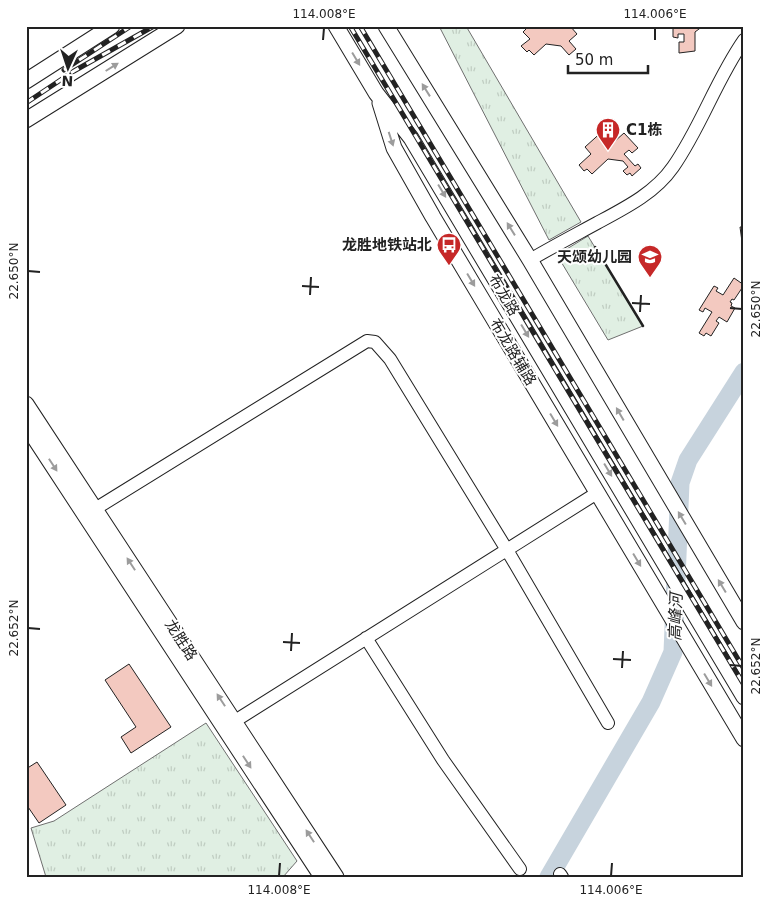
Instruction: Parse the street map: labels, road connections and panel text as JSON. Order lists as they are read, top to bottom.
{
  "streets": {
    "main road": ["布龙路", "布龙路辅路", "龙胜路"]
  },
  "crossings": [
    ["布龙路", "布龙路辅路"]
  ],
  "water": ["高峰河"],
  "places": {
    "building": ["C1栋"],
    "bus stop": ["龙胜地铁站北"],
    "school or university": ["天颂幼儿园"]
  },
  "scale_bar": "50 m",
  "north": "bottom",
  "coordinates": [
    "114.008°E",
    "114.006°E",
    "22.650°N",
    "22.652°N"
  ]
}
